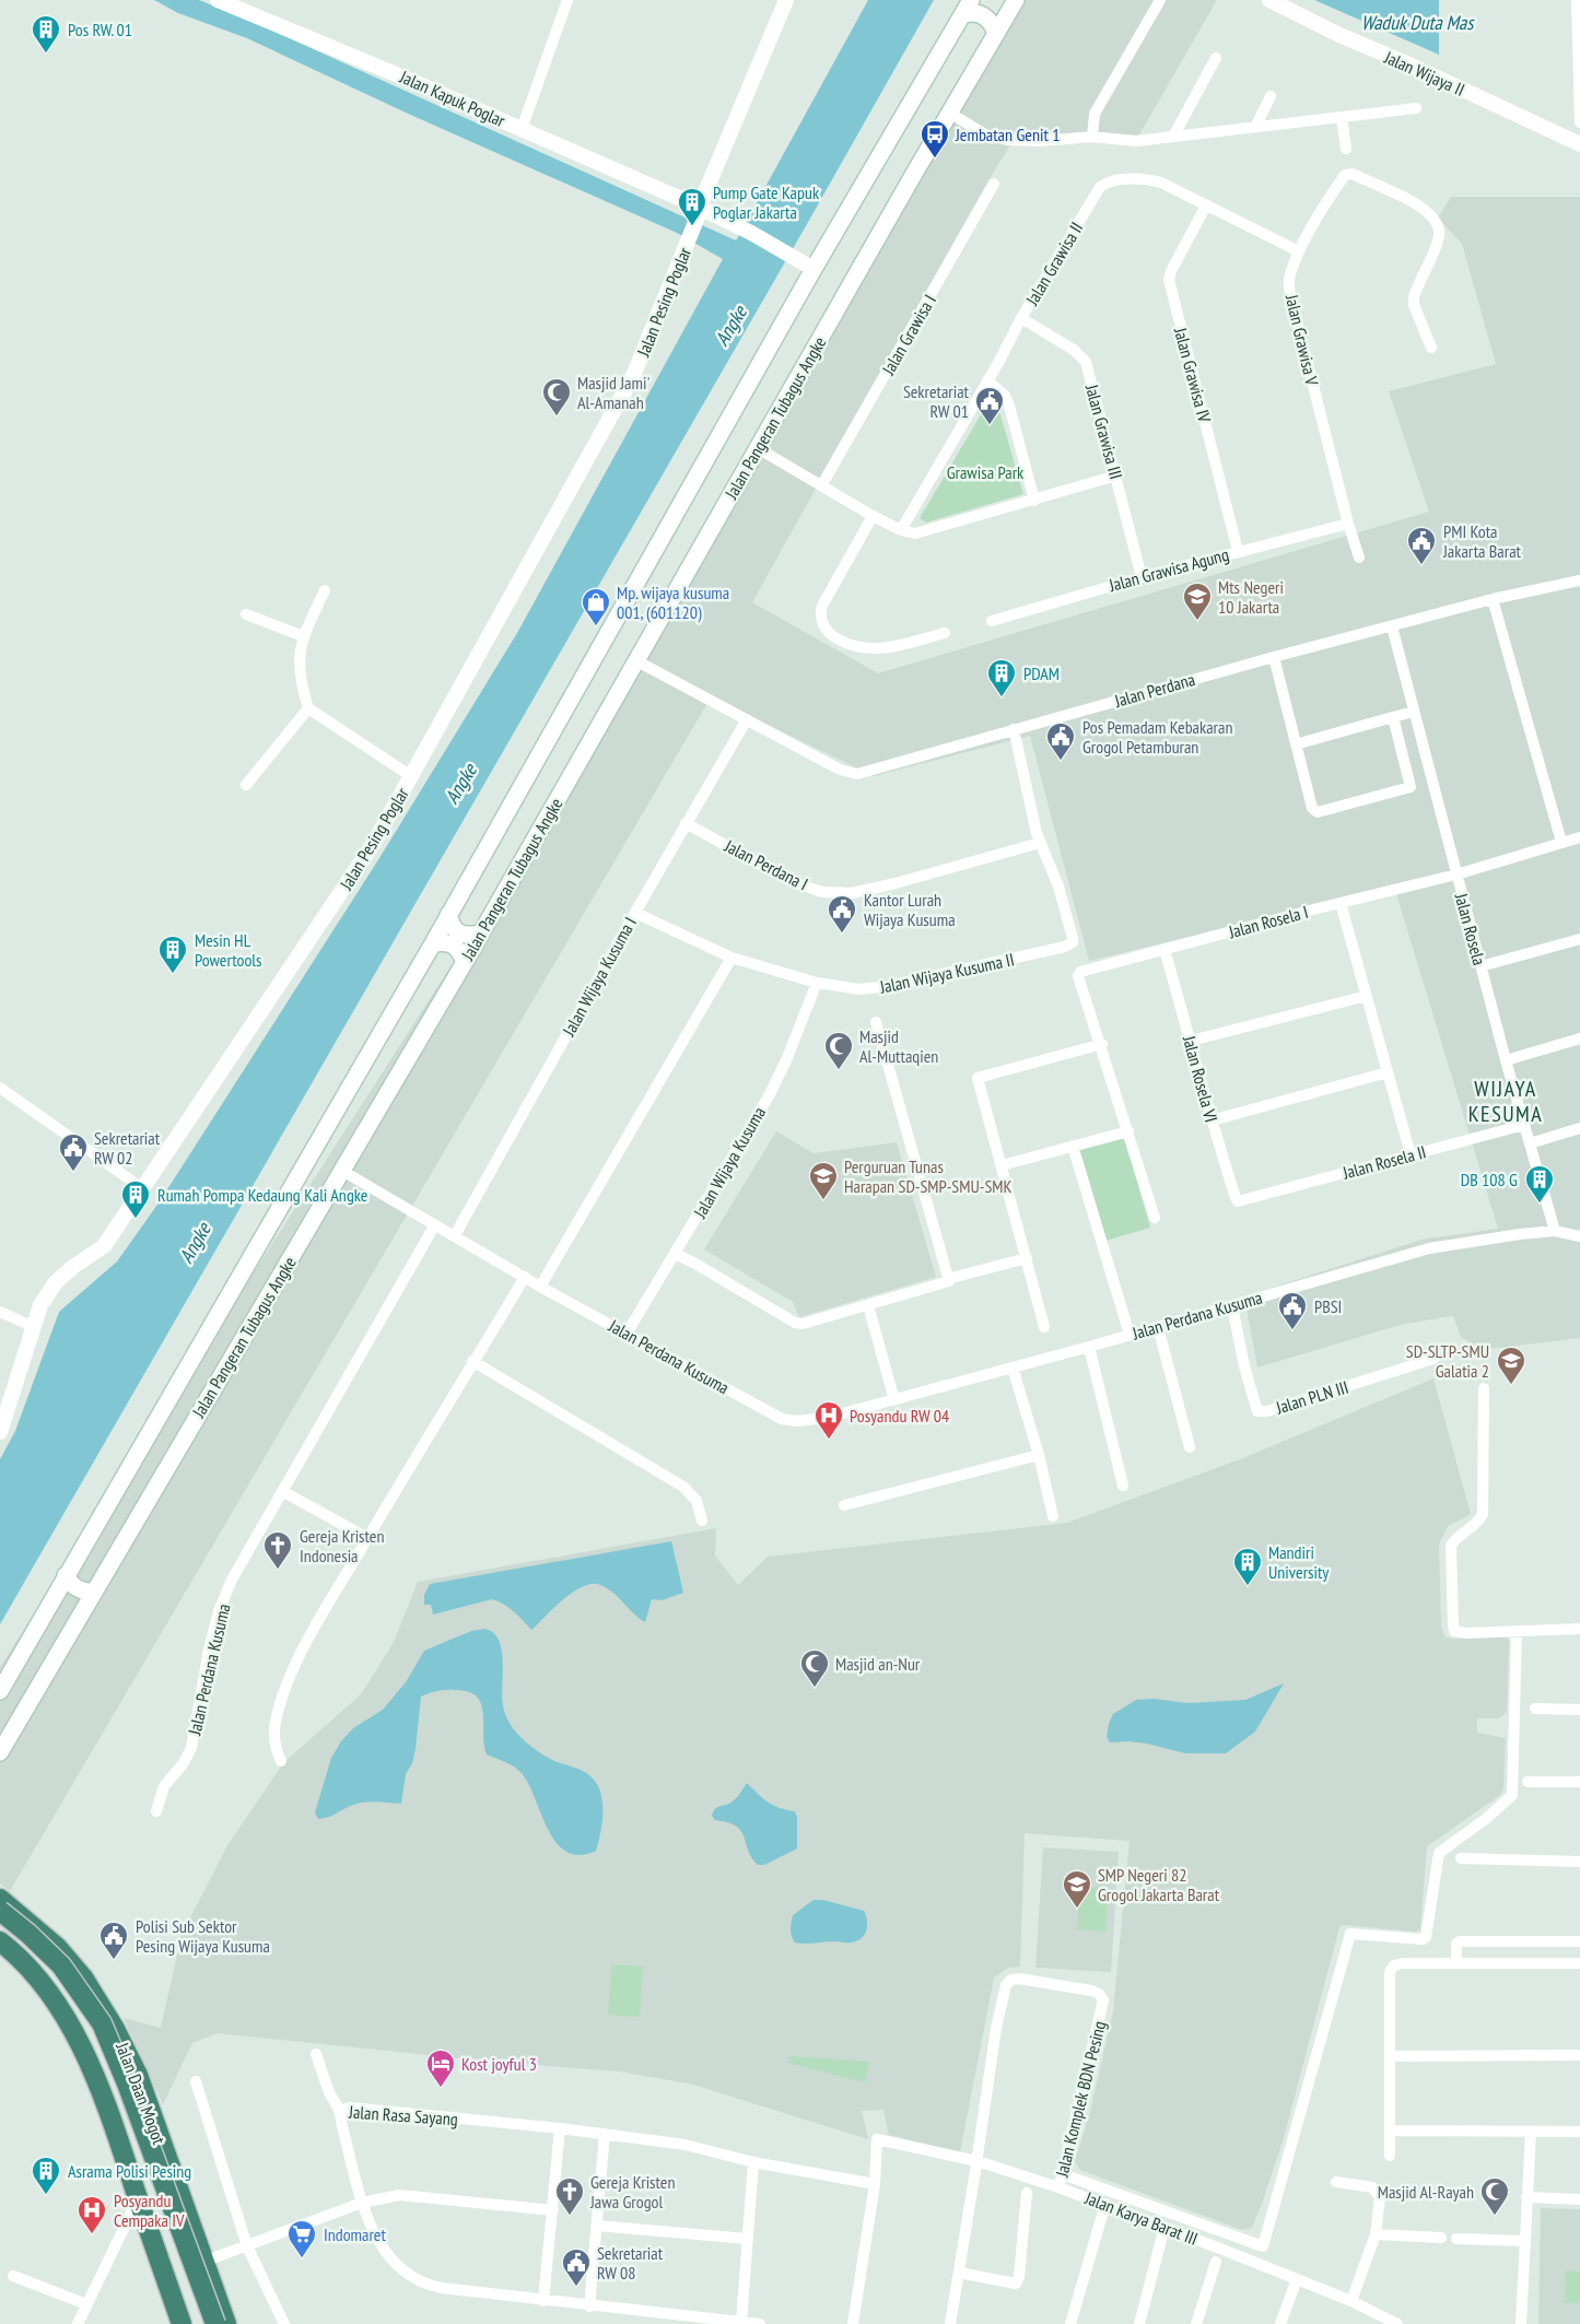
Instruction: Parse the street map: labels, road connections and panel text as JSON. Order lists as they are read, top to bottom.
{
  "streets": {
    "highway": ["Jalan Daan Mogot"],
    "main road": ["Jalan Pangeran Tubagus Angke"],
    "street": [
      "Jalan Wijaya II",
      "Jalan Kapuk Poglar",
      "Jalan Grawisa II",
      "Jalan Pesing Poglar",
      "Jalan Grawisa I",
      "Jalan Grawisa V",
      "Jalan Grawisa IV",
      "Jalan Grawisa III",
      "Jalan Grawisa Agung",
      "Jalan Perdana",
      "Jalan Perdana I",
      "Jalan Rosela I",
      "Jalan Rosela",
      "Jalan Wijaya Kusuma II",
      "Jalan Wijaya Kusuma I",
      "Jalan Rosela VI",
      "Jalan Wijaya Kusuma",
      "Jalan Rosela II",
      "Jalan Perdana Kusuma",
      "Jalan PLN III",
      "Jalan Komplek BDN Pesing",
      "Jalan Rasa Sayang",
      "Jalan Karya Barat III"
    ]
  },
  "crossings": [
    ["Jalan Kapuk Poglar", "Jalan Pesing Poglar"],
    ["Jalan Kapuk Poglar", "Jalan Pangeran Tubagus Angke"],
    ["Jalan Grawisa II", "Jalan Grawisa V"],
    ["Jalan Grawisa II", "Jalan Grawisa IV"],
    ["Jalan Grawisa II", "Jalan Grawisa III"],
    ["Jalan Grawisa V", "Jalan Grawisa Agung"],
    ["Jalan Grawisa IV", "Jalan Grawisa Agung"],
    ["Jalan Pangeran Tubagus Angke", "Jalan Perdana"],
    ["Jalan Pangeran Tubagus Angke", "Jalan Perdana Kusuma"],
    ["Jalan Grawisa III", "Jalan Grawisa Agung"],
    ["Jalan Perdana", "Jalan Rosela"],
    ["Jalan Perdana", "Jalan Wijaya Kusuma I"],
    ["Jalan Perdana I", "Jalan Wijaya Kusuma II"],
    ["Jalan Perdana I", "Jalan Wijaya Kusuma I"],
    ["Jalan Rosela I", "Jalan Rosela"],
    ["Jalan Rosela I", "Jalan Rosela VI"],
    ["Jalan Rosela", "Jalan Rosela II"],
    ["Jalan Rosela", "Jalan Perdana Kusuma"],
    ["Jalan Wijaya Kusuma II", "Jalan Wijaya Kusuma I"],
    ["Jalan Wijaya Kusuma II", "Jalan Wijaya Kusuma"],
    ["Jalan Wijaya Kusuma I", "Jalan Perdana Kusuma"],
    ["Jalan Rosela VI", "Jalan Rosela II"],
    ["Jalan Wijaya Kusuma", "Jalan Perdana Kusuma"],
    ["Jalan Perdana Kusuma", "Jalan PLN III"],
    ["Jalan Komplek BDN Pesing", "Jalan Karya Barat III"],
    ["Jalan Rasa Sayang", "Jalan Karya Barat III"]
  ],
  "districts": ["WIJAYA KESUMA"],
  "water": ["Waduk Duta Mas", "Angke"],
  "parks": ["Grawisa Park"],
  "places": {
    "building": [
      "Pos RW. 01",
      "Pump Gate Kapuk Poglar Jakarta",
      "PDAM",
      "Mesin HL Powertools",
      "DB 108 G",
      "Rumah Pompa Kedaung Kali Angke",
      "Mandiri University",
      "Asrama Polisi Pesing"
    ],
    "bus stop": ["Jembatan Genit 1"],
    "mosque": [
      "Masjid Jami' Al-Amanah",
      "Masjid Al-Muttaqien",
      "Masjid an-Nur",
      "Masjid Al-Rayah"
    ],
    "public building": [
      "Sekretariat RW 01",
      "PMI Kota Jakarta Barat",
      "Pos Pemadam Kebakaran Grogol Petamburan",
      "Kantor Lurah Wijaya Kusuma",
      "Sekretariat RW 02",
      "PBSI",
      "Polisi Sub Sektor Pesing Wijaya Kusuma",
      "Sekretariat RW 08"
    ],
    "school or university": [
      "Mts Negeri 10 Jakarta",
      "Perguruan Tunas Harapan SD-SMP-SMU-SMK",
      "SD-SLTP-SMU Galatia 2",
      "SMP Negeri 82 Grogol Jakarta Barat"
    ],
    "shop": ["Mp. wijaya kusuma 001, (601120)"],
    "hospital": ["Posyandu RW 04", "Posyandu Cempaka IV"],
    "church": ["Gereja Kristen Indonesia", "Gereja Kristen Jawa Grogol"],
    "hotel": ["Kost joyful 3"],
    "supermarket": ["Indomaret"]
  }
}
